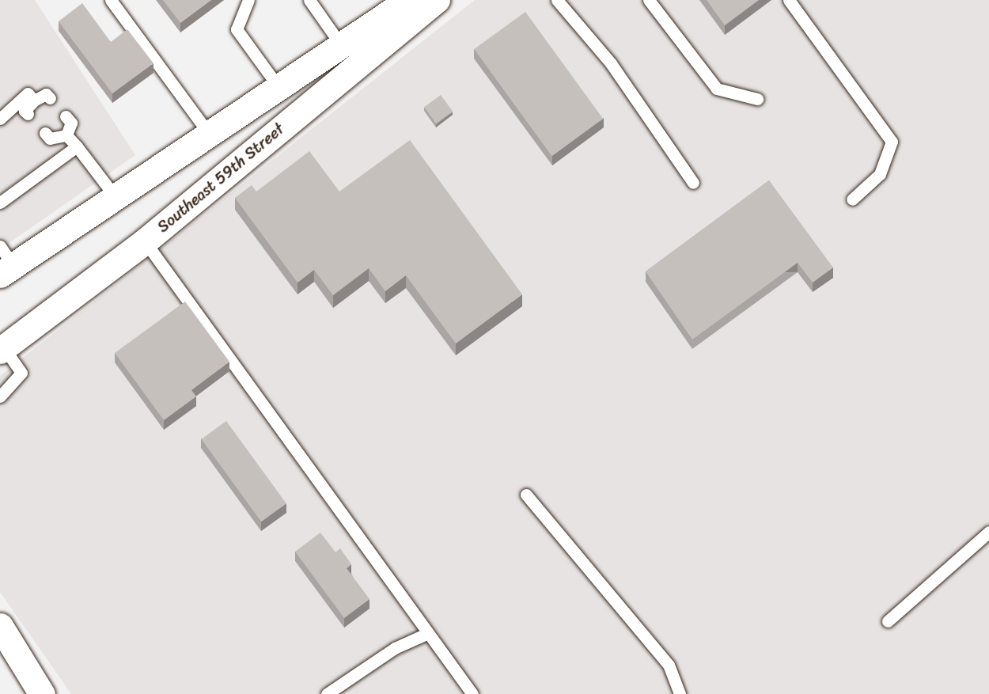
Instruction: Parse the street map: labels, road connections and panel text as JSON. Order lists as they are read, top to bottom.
{
  "streets": {
    "main road": ["Southeast 59th Street"]
  }
}
